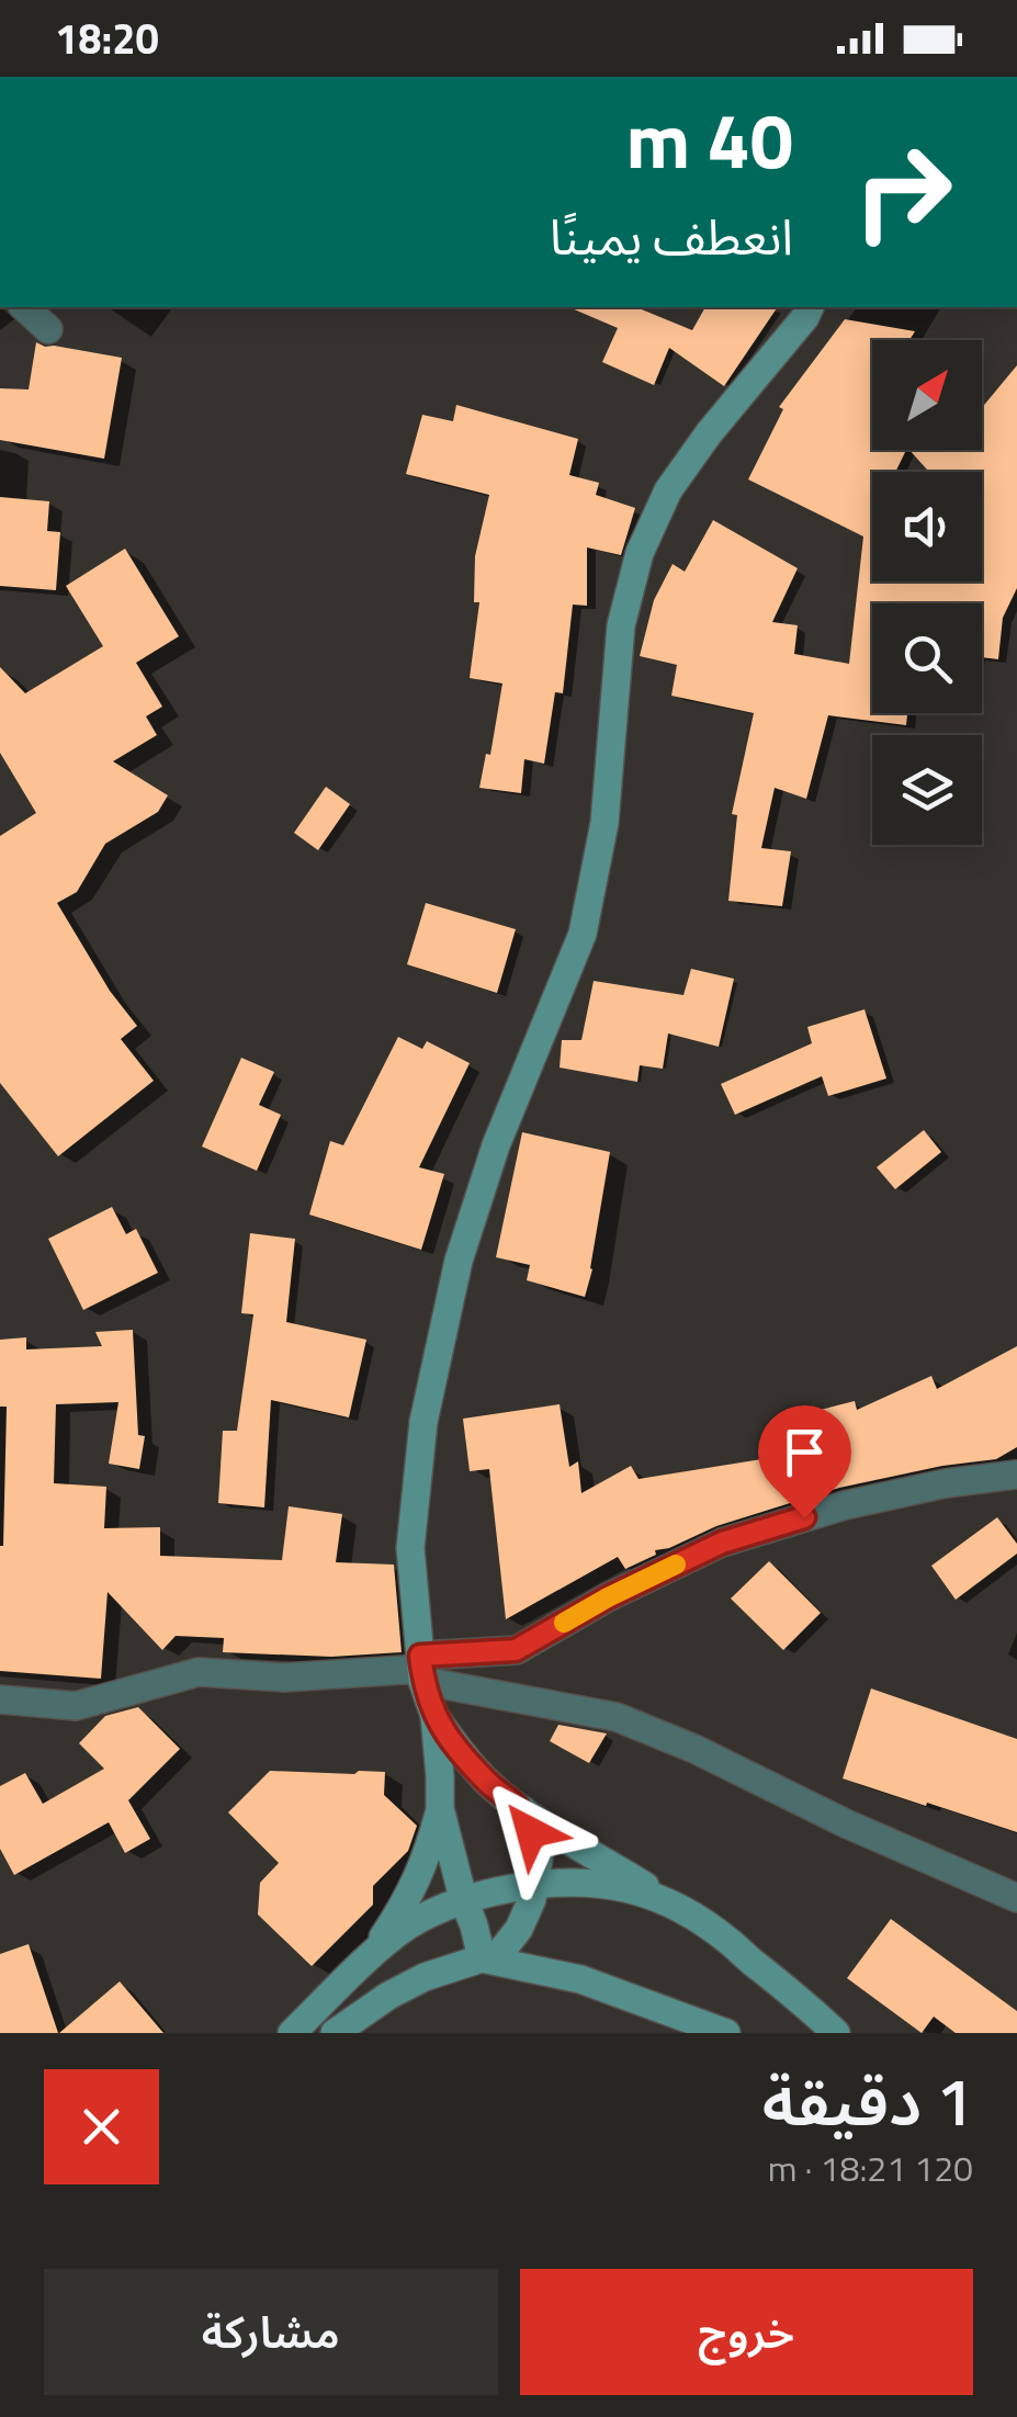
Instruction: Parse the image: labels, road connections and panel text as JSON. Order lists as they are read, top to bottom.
{
  "north": "top right",
  "page": {
    "status": "18:20",
    "turn": ["40 m", "انعطف يمينًا"],
    "heading": ["1 دقيقة", "120 m · 18:21"],
    "buttons": ["خروج", "مشاركة"]
  }
}
